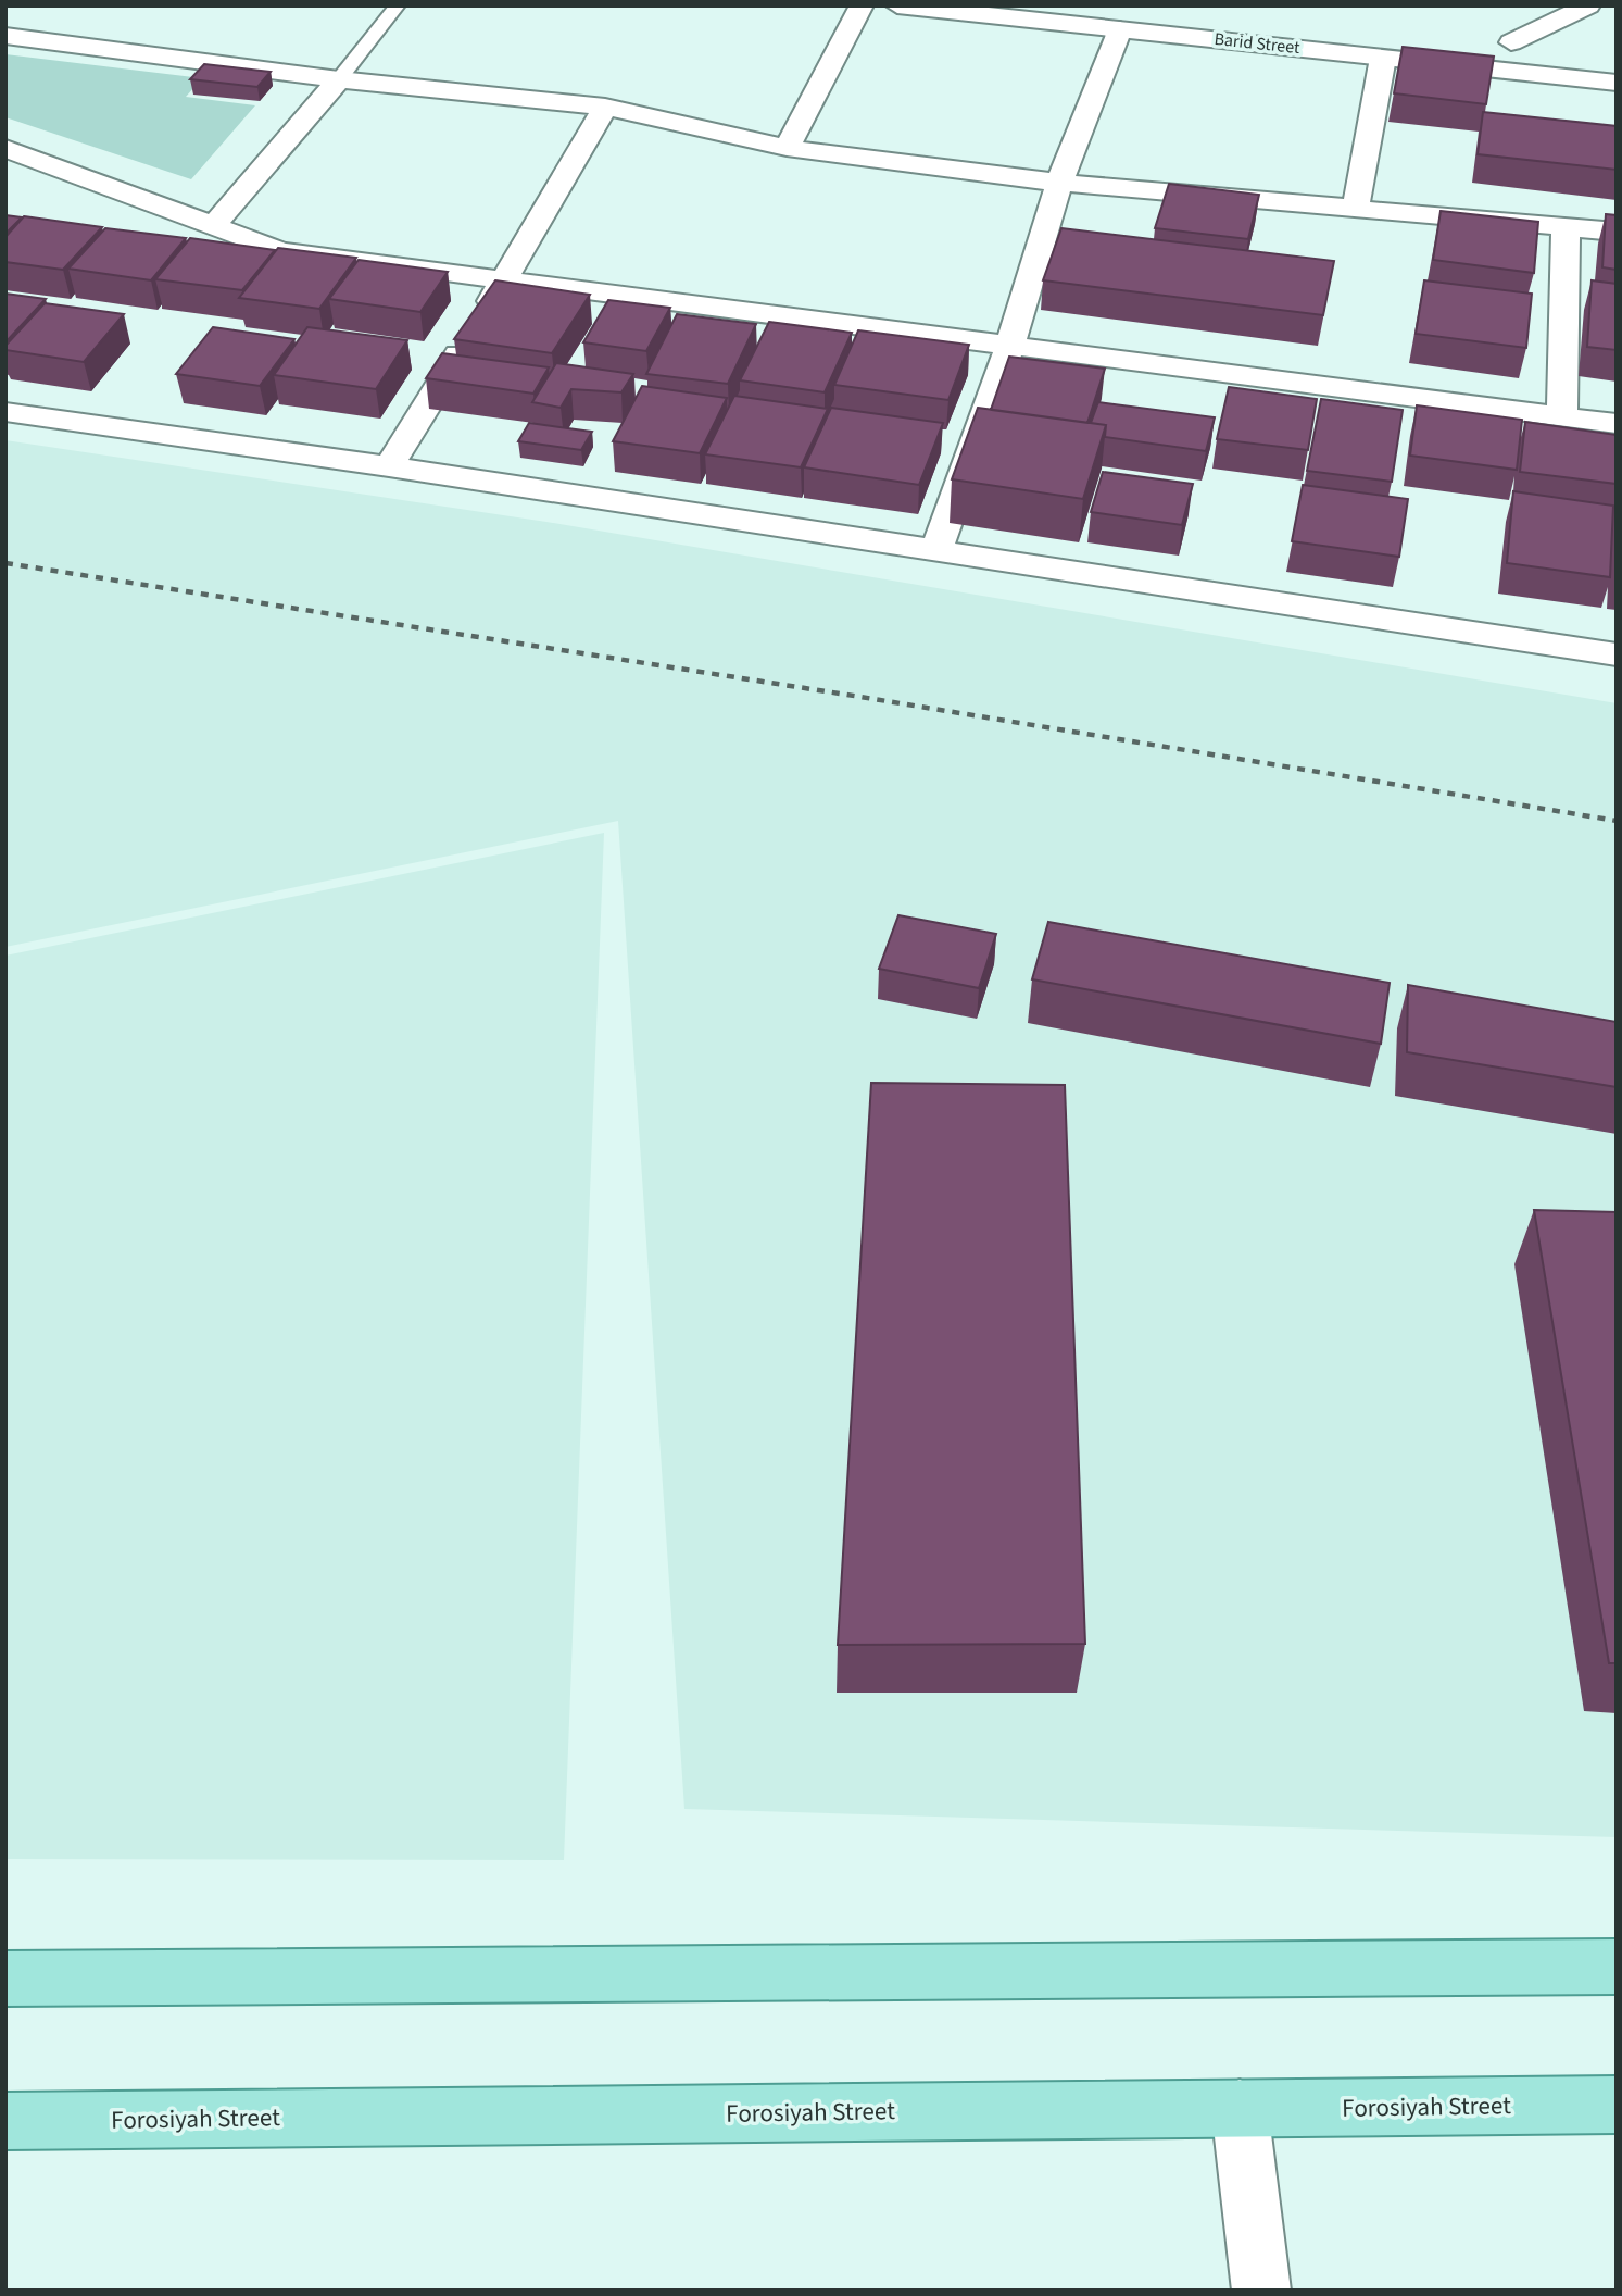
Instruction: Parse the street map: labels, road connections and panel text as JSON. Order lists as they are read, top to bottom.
{
  "streets": {
    "main road": ["Forosiyah Street"],
    "street": ["Barid Street"]
  }
}
